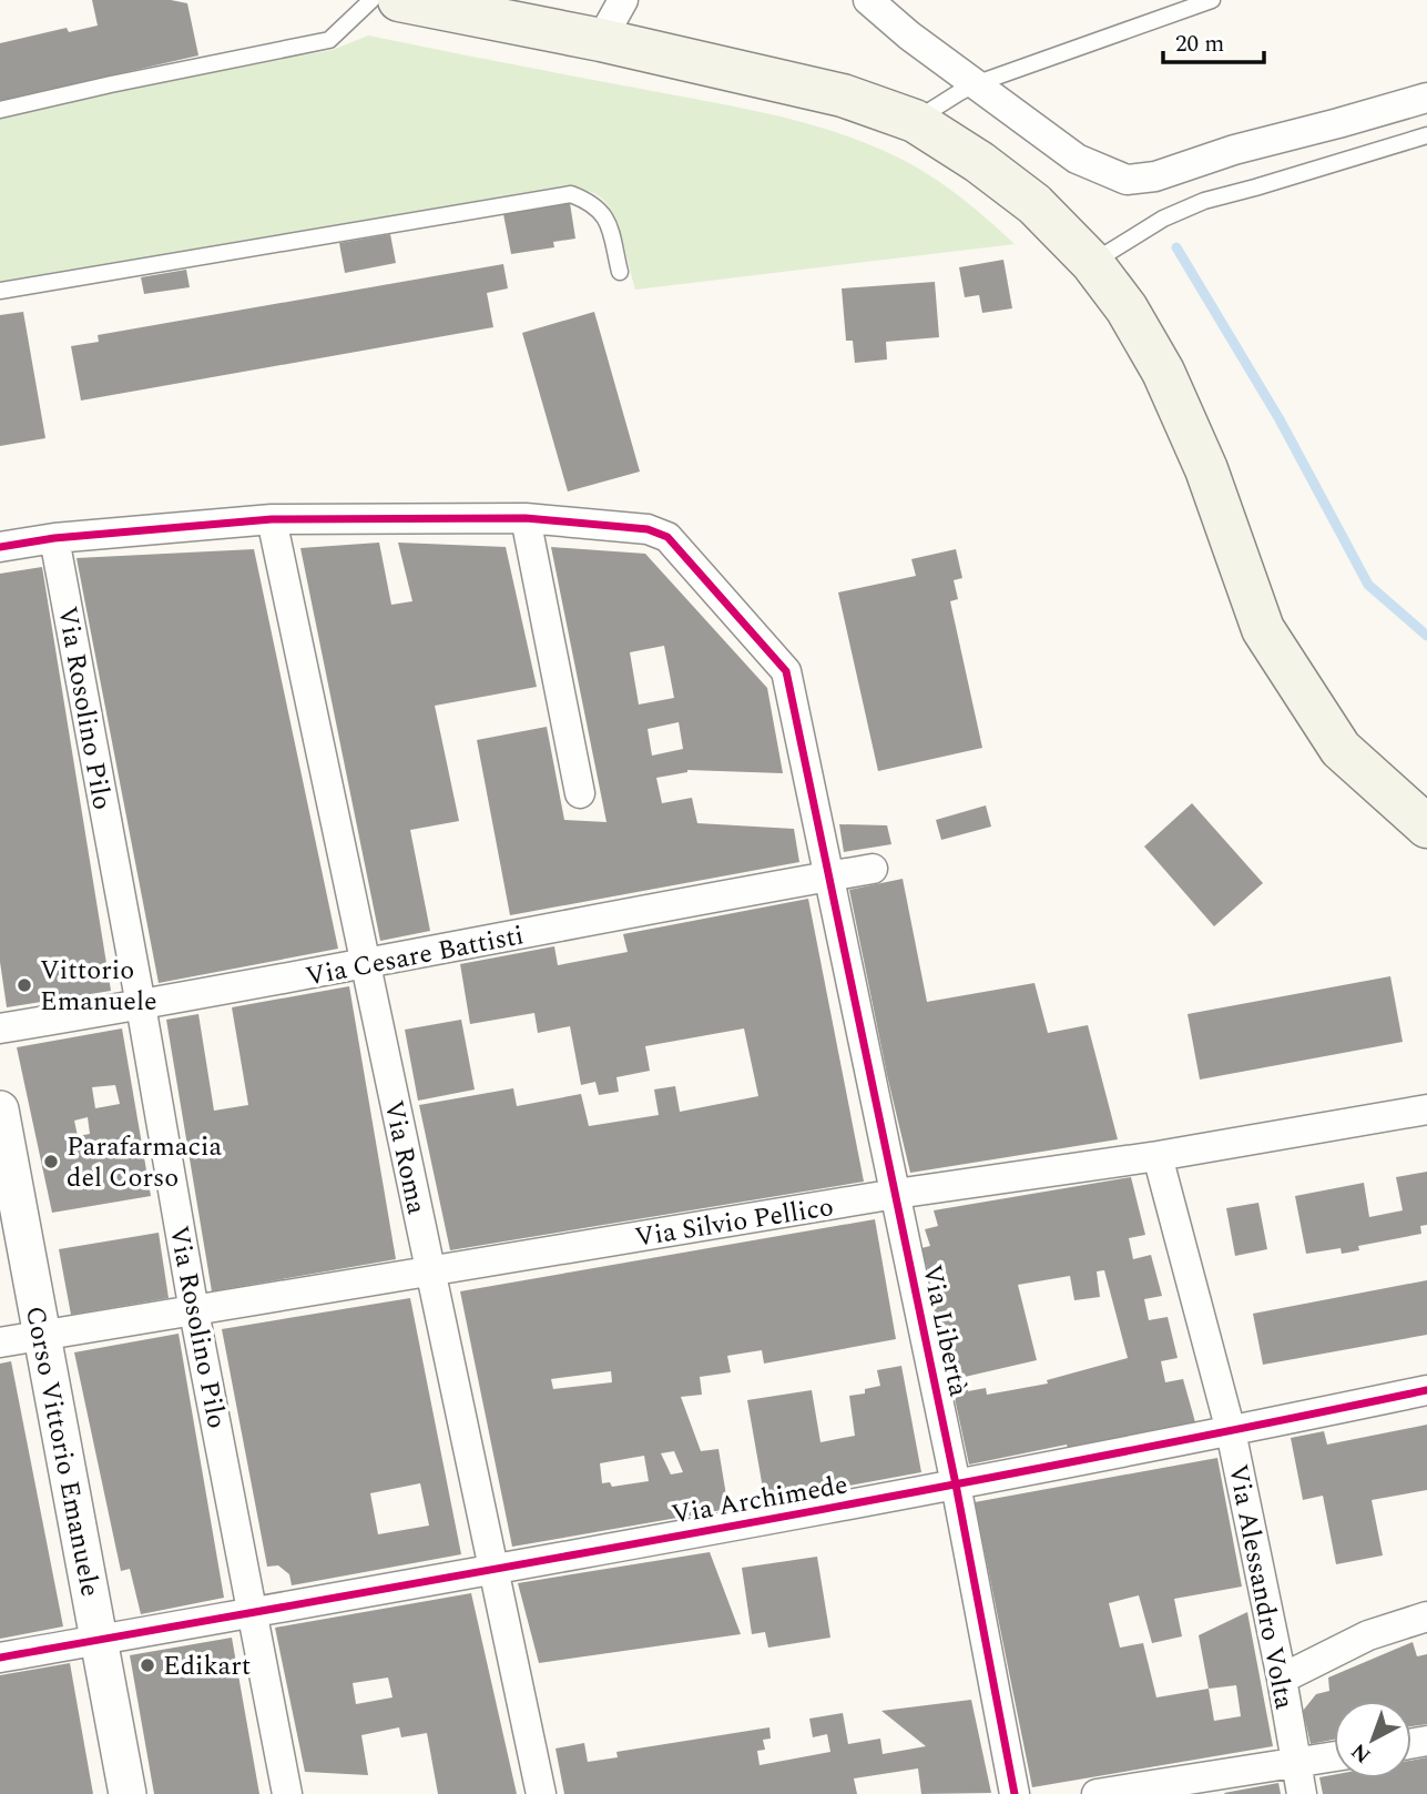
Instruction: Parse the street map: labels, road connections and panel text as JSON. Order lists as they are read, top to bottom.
{
  "streets": {
    "street": [
      "Via Rosolino Pilo",
      "Via Cesare Battisti",
      "Via Roma",
      "Via Silvio Pellico",
      "Via Libertà",
      "Corso Vittorio Emanuele",
      "Via Archimede",
      "Via Alessandro Volta"
    ]
  },
  "crossings": [
    ["Via Rosolino Pilo", "Via Cesare Battisti"],
    ["Via Rosolino Pilo", "Via Silvio Pellico"],
    ["Via Rosolino Pilo", "Via Libertà"],
    ["Via Rosolino Pilo", "Via Archimede"],
    ["Via Cesare Battisti", "Via Roma"],
    ["Via Cesare Battisti", "Via Libertà"],
    ["Via Roma", "Via Silvio Pellico"],
    ["Via Roma", "Via Libertà"],
    ["Via Roma", "Via Archimede"],
    ["Via Silvio Pellico", "Via Libertà"],
    ["Via Silvio Pellico", "Corso Vittorio Emanuele"],
    ["Via Silvio Pellico", "Via Alessandro Volta"],
    ["Via Libertà", "Via Archimede"],
    ["Corso Vittorio Emanuele", "Via Archimede"],
    ["Via Archimede", "Via Alessandro Volta"]
  ],
  "places": ["Vittorio Emanuele", "Parafarmacia del Corso", "Edikart"],
  "scale_bar": "20 m",
  "north": "bottom left"
}
